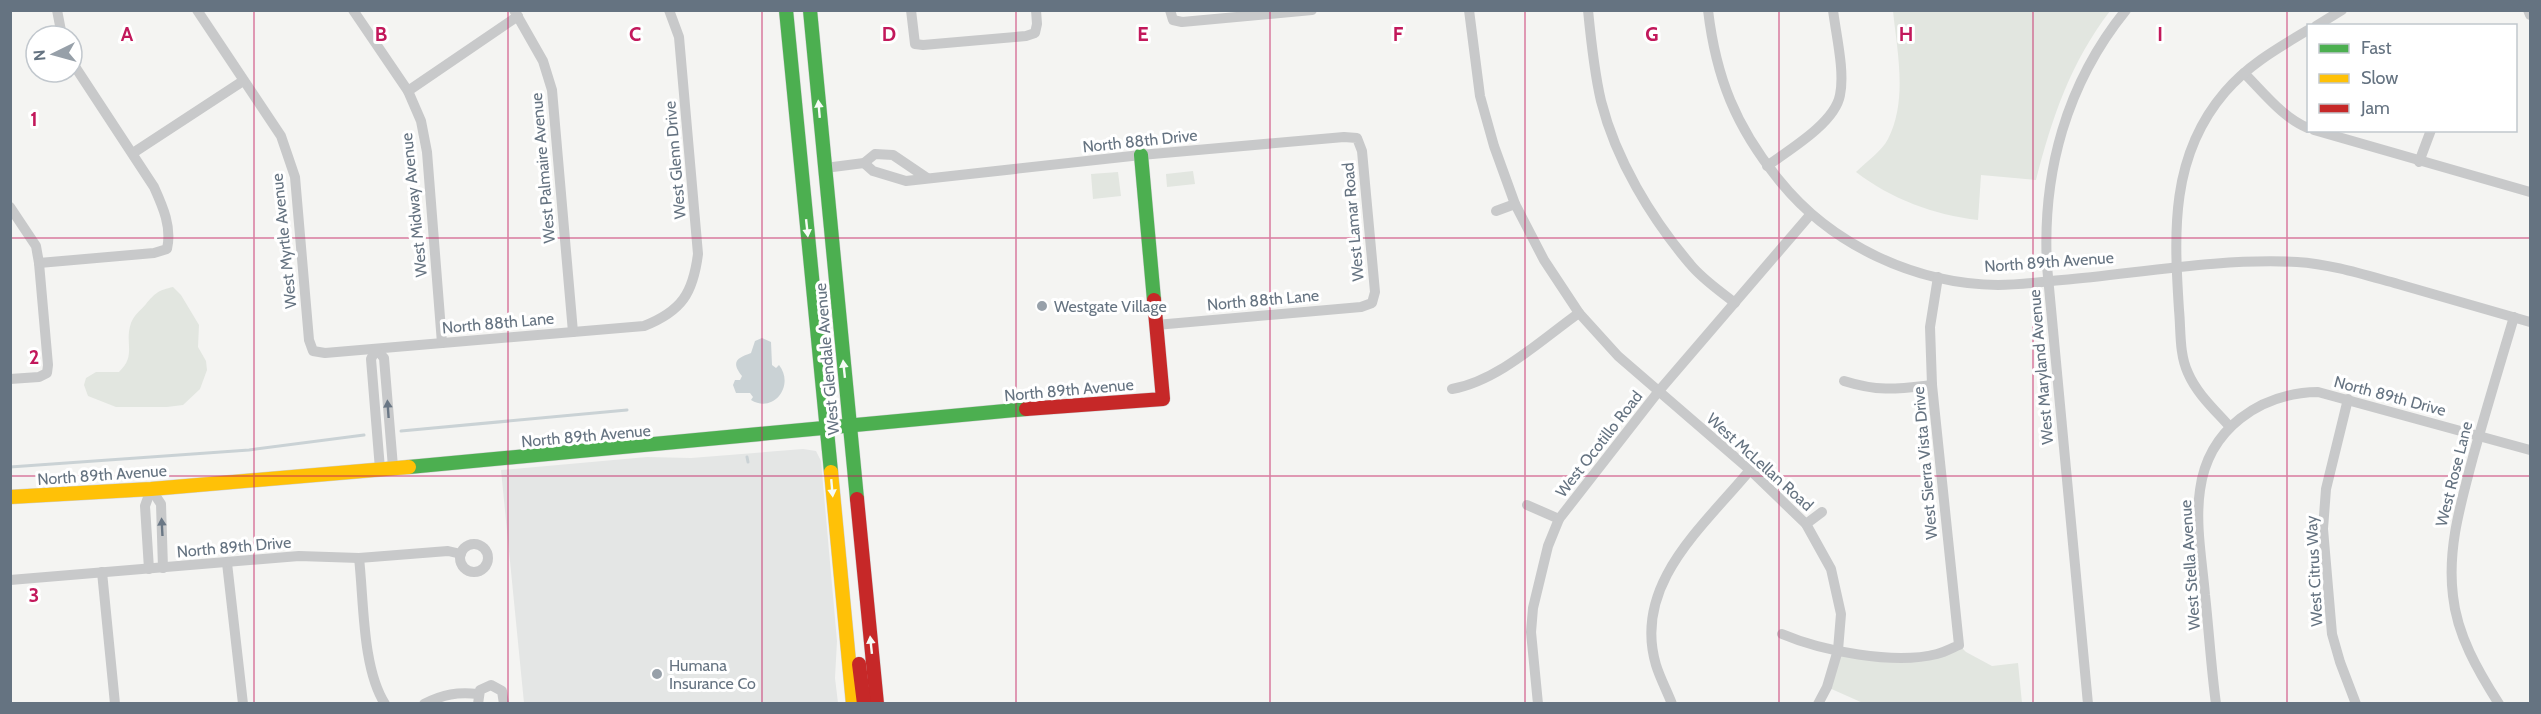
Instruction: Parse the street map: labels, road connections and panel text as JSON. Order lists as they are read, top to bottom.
{
  "streets": {
    "main road": ["North 89th Avenue", "West Glendale Avenue"],
    "street": [
      "North 88th Drive",
      "West Glenn Drive",
      "West Palmaire Avenue",
      "West Midway Avenue",
      "West Lamar Road",
      "West Myrtle Avenue",
      "North 88th Lane",
      "West Maryland Avenue",
      "North 89th Drive",
      "West Ocotillo Road",
      "West McLellan Road",
      "West Sierra Vista Drive",
      "West Rose Lane",
      "West Stella Avenue",
      "West Citrus Way"
    ]
  },
  "crossings": [
    ["North 88th Drive", "West Lamar Road"],
    ["West Glenn Drive", "North 88th Lane"],
    ["West Palmaire Avenue", "North 88th Lane"],
    ["West Midway Avenue", "North 88th Lane"],
    ["West Lamar Road", "North 88th Lane"],
    ["West Myrtle Avenue", "North 88th Lane"],
    ["North 89th Avenue", "North 88th Lane"],
    ["North 89th Avenue", "West Glendale Avenue"],
    ["North 89th Avenue", "West Maryland Avenue"],
    ["North 89th Avenue", "West Sierra Vista Drive"],
    ["North 89th Avenue", "West Rose Lane"],
    ["North 89th Drive", "West Rose Lane"],
    ["North 89th Drive", "West Stella Avenue"],
    ["North 89th Drive", "West Citrus Way"],
    ["West Ocotillo Road", "West McLellan Road"],
    ["West McLellan Road", "West Sierra Vista Drive"]
  ],
  "places": ["Westgate Village", "Humana Insurance Co"],
  "legend": ["Fast", "Slow", "Jam"],
  "north": "left",
  "grid": {
    "columns": [
      "A",
      "B",
      "C",
      "D",
      "E",
      "F",
      "G",
      "H",
      "I"
    ],
    "rows": ["1", "2", "3"]
  }
}
